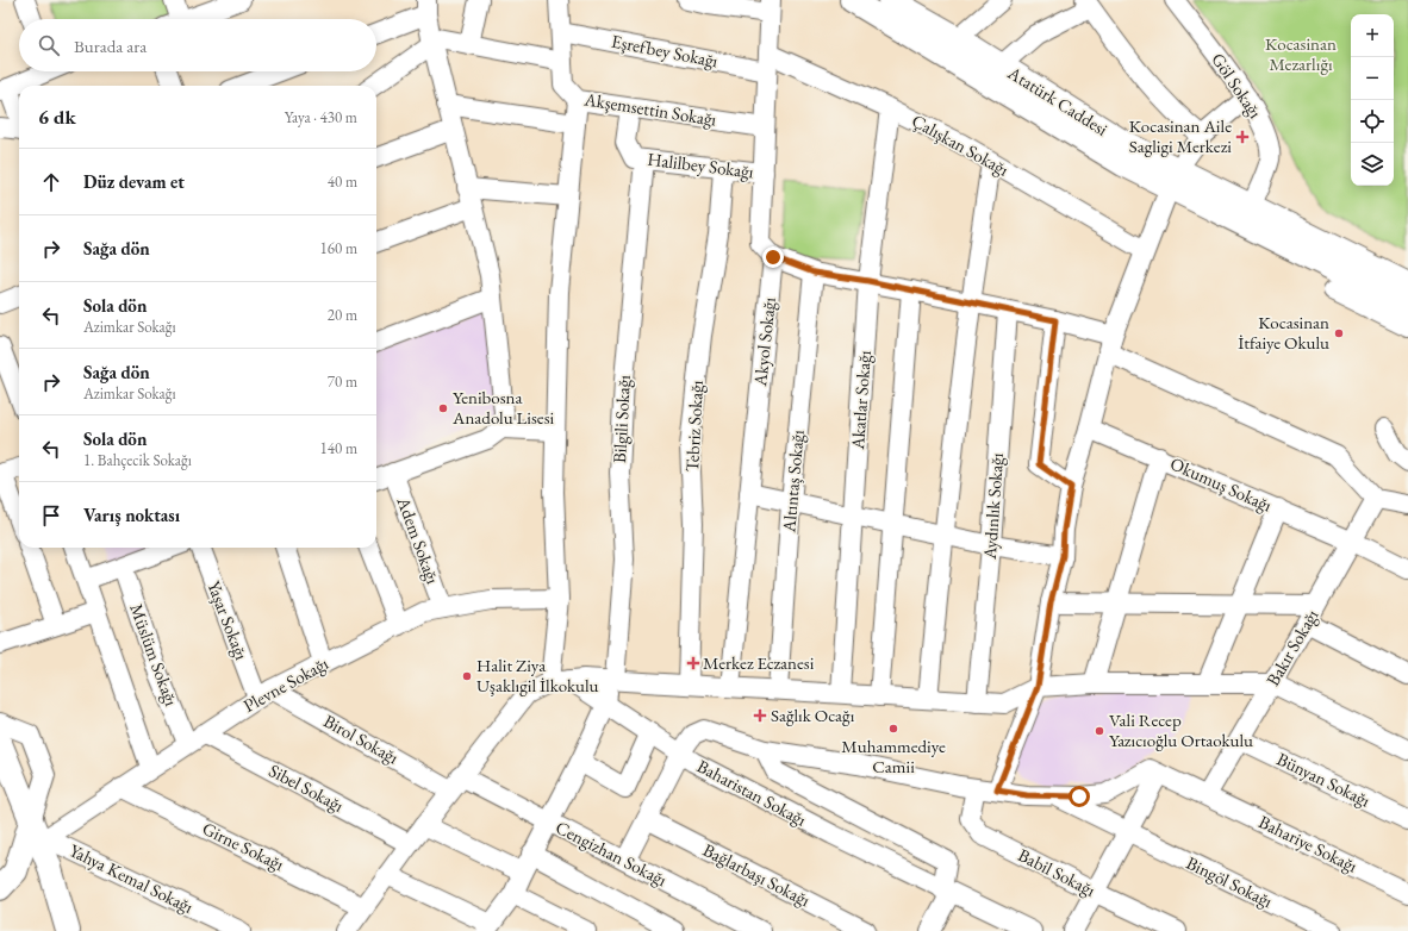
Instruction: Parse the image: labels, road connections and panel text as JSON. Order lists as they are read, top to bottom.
{
  "streets": {
    "main road": ["Atatürk Caddesi"],
    "street": [
      "Eşrefbey Sokağı",
      "Göl Sokağı",
      "Akşemsettin Sokağı",
      "Çalışkan Sokağı",
      "Halilbey Sokağı",
      "Akyol Sokağı",
      "Akatlar Sokağı",
      "Bilgili Sokağı",
      "Tebriz Sokağı",
      "Altıntaş Sokağı",
      "Okumuş Sokağı",
      "Aydınlık Sokağı",
      "Adem Sokağı",
      "Yaşar Sokağı",
      "Bakır Sokağı",
      "Müslüm Sokağı",
      "Plevne Sokağı",
      "Birol Sokağı",
      "Bünyan Sokağı",
      "Sibel Sokağı",
      "Baharistan Sokağı",
      "Bahariye Sokağı",
      "Girne Sokağı",
      "Cengizhan Sokağı",
      "Babil Sokağı",
      "Bağlarbaşı Sokağı",
      "Yahya Kemal Sokağı",
      "Bingöl Sokağı"
    ]
  },
  "crossings": [
    ["Eşrefbey Sokağı", "Akşemsettin Sokağı"],
    ["Eşrefbey Sokağı", "Çalışkan Sokağı"],
    ["Göl Sokağı", "Atatürk Caddesi"],
    ["Akşemsettin Sokağı", "Halilbey Sokağı"],
    ["Çalışkan Sokağı", "Akatlar Sokağı"],
    ["Halilbey Sokağı", "Bilgili Sokağı"],
    ["Halilbey Sokağı", "Tebriz Sokağı"],
    ["Bilgili Sokağı", "Baharistan Sokağı"],
    ["Bilgili Sokağı", "Cengizhan Sokağı"],
    ["Okumuş Sokağı", "Bakır Sokağı"],
    ["Adem Sokağı", "Plevne Sokağı"],
    ["Yaşar Sokağı", "Plevne Sokağı"],
    ["Yaşar Sokağı", "Birol Sokağı"],
    ["Bakır Sokağı", "Bünyan Sokağı"],
    ["Bakır Sokağı", "Bahariye Sokağı"],
    ["Müslüm Sokağı", "Plevne Sokağı"],
    ["Müslüm Sokağı", "Sibel Sokağı"],
    ["Plevne Sokağı", "Birol Sokağı"],
    ["Plevne Sokağı", "Sibel Sokağı"],
    ["Plevne Sokağı", "Girne Sokağı"],
    ["Plevne Sokağı", "Yahya Kemal Sokağı"],
    ["Birol Sokağı", "Cengizhan Sokağı"]
  ],
  "parks": ["Kocasinan Mezarlığı"],
  "places": {
    "health": ["Kocasinan Aile Sagligi Merkezi", "Merkez Eczanesi", "Sağlık Ocağı"],
    "other": [
      "Kocasinan İtfaiye Okulu",
      "Yenibosna Anadolu Lisesi",
      "Halit Ziya Uşaklıgil İlkokulu",
      "Muhammediye Camii",
      "Vali Recep Yazıcıoğlu Ortaokulu"
    ]
  },
  "page": {
    "map_buttons": ["+", "−"],
    "search": "Burada ara",
    "heading": ["6 dk", "Yaya · 430 m"],
    "list": [
      ["Düz devam et", "40 m"],
      ["Sağa dön", "160 m"],
      ["Sola dön", "Azimkar Sokağı", "20 m"],
      ["Sağa dön", "Azimkar Sokağı", "70 m"],
      ["Sola dön", "1. Bahçecik Sokağı", "140 m"],
      "Varış noktası"
    ]
  }
}
